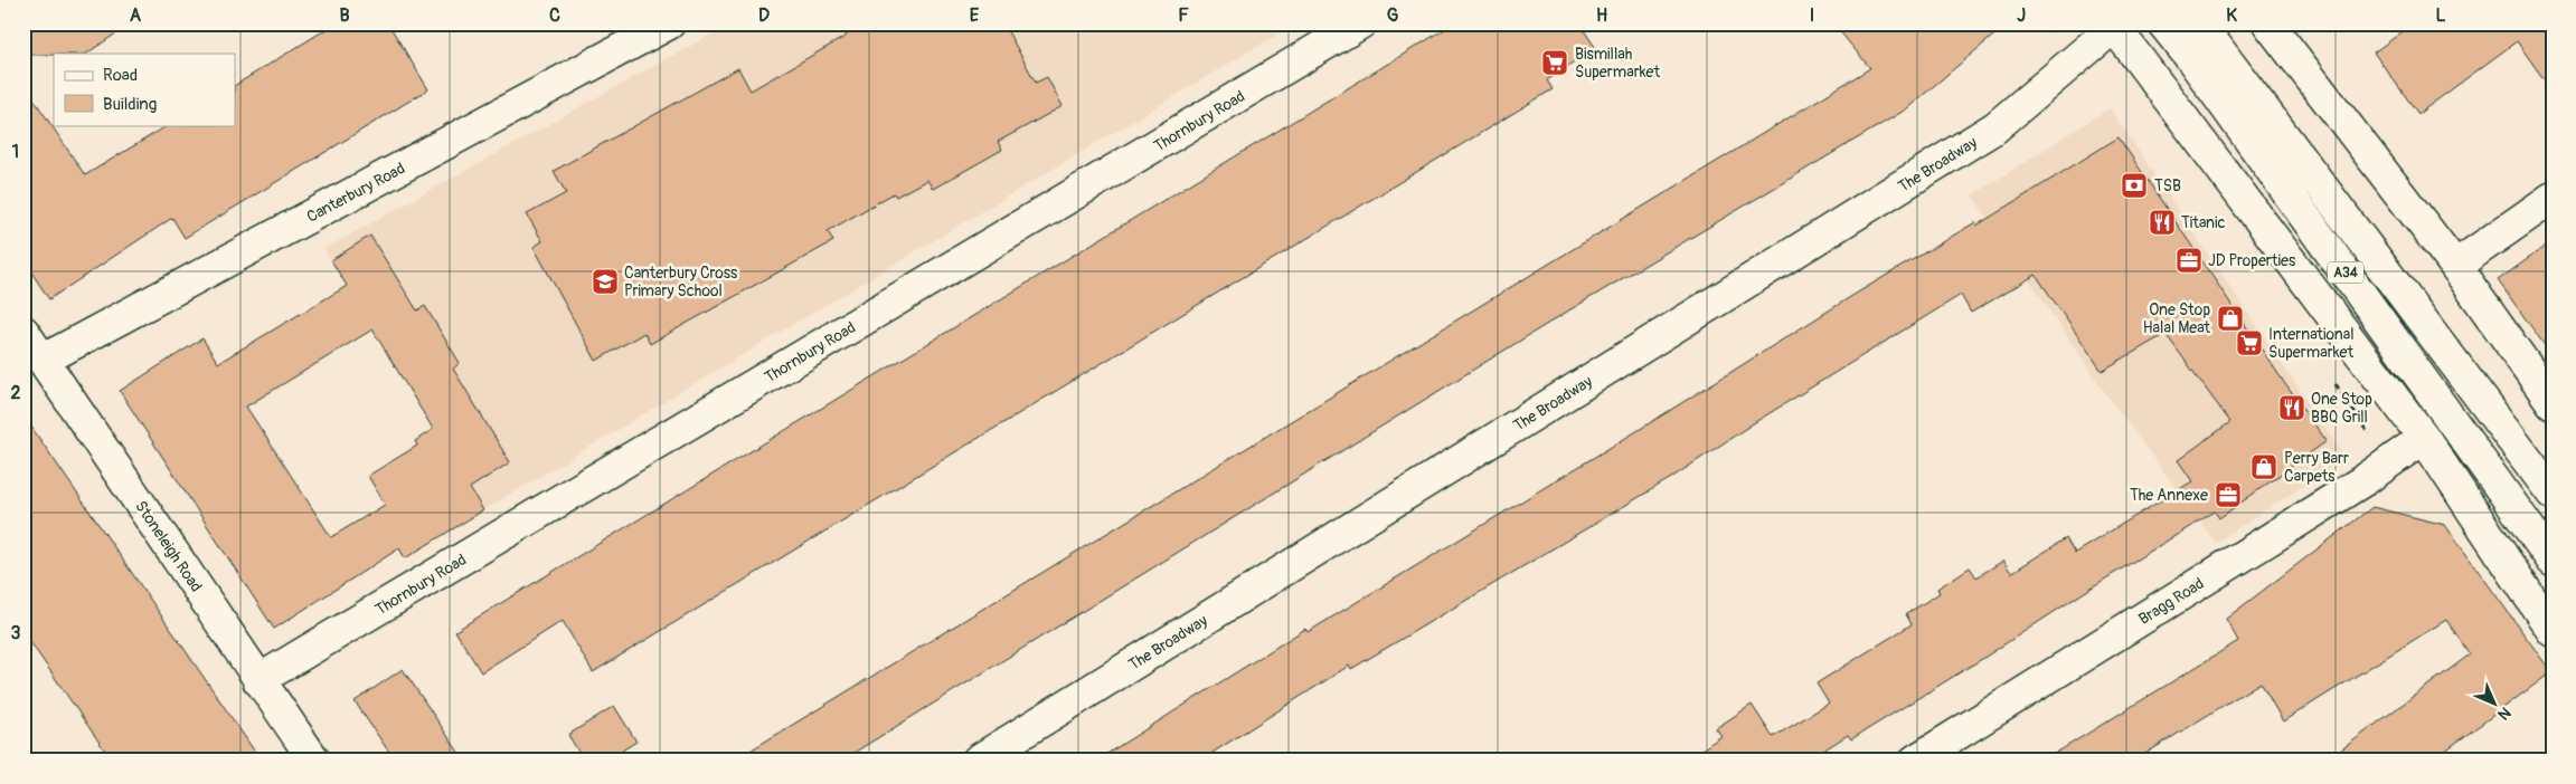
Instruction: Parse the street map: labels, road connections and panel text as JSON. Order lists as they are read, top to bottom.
{
  "streets": {
    "main road": [
      "Thornbury Road",
      "The Broadway",
      "Canterbury Road",
      "A34",
      "Stoneleigh Road",
      "Bragg Road"
    ]
  },
  "crossings": [
    ["Thornbury Road", "Stoneleigh Road"],
    ["Canterbury Road", "Stoneleigh Road"]
  ],
  "places": {
    "supermarket": ["Bismillah Supermarket", "International Supermarket"],
    "bank": ["TSB"],
    "restaurant": ["Titanic", "One Stop BBQ Grill"],
    "office": ["JD Properties", "The Annexe"],
    "school or university": ["Canterbury Cross Primary School"],
    "shop": ["One Stop Halal Meat", "Perry Barr Carpets"]
  },
  "legend": ["Road", "Building"],
  "north": "bottom right",
  "grid": {
    "columns": [
      "A",
      "B",
      "C",
      "D",
      "E",
      "F",
      "G",
      "H",
      "I",
      "J",
      "K",
      "L"
    ],
    "rows": ["1", "2", "3"]
  }
}
